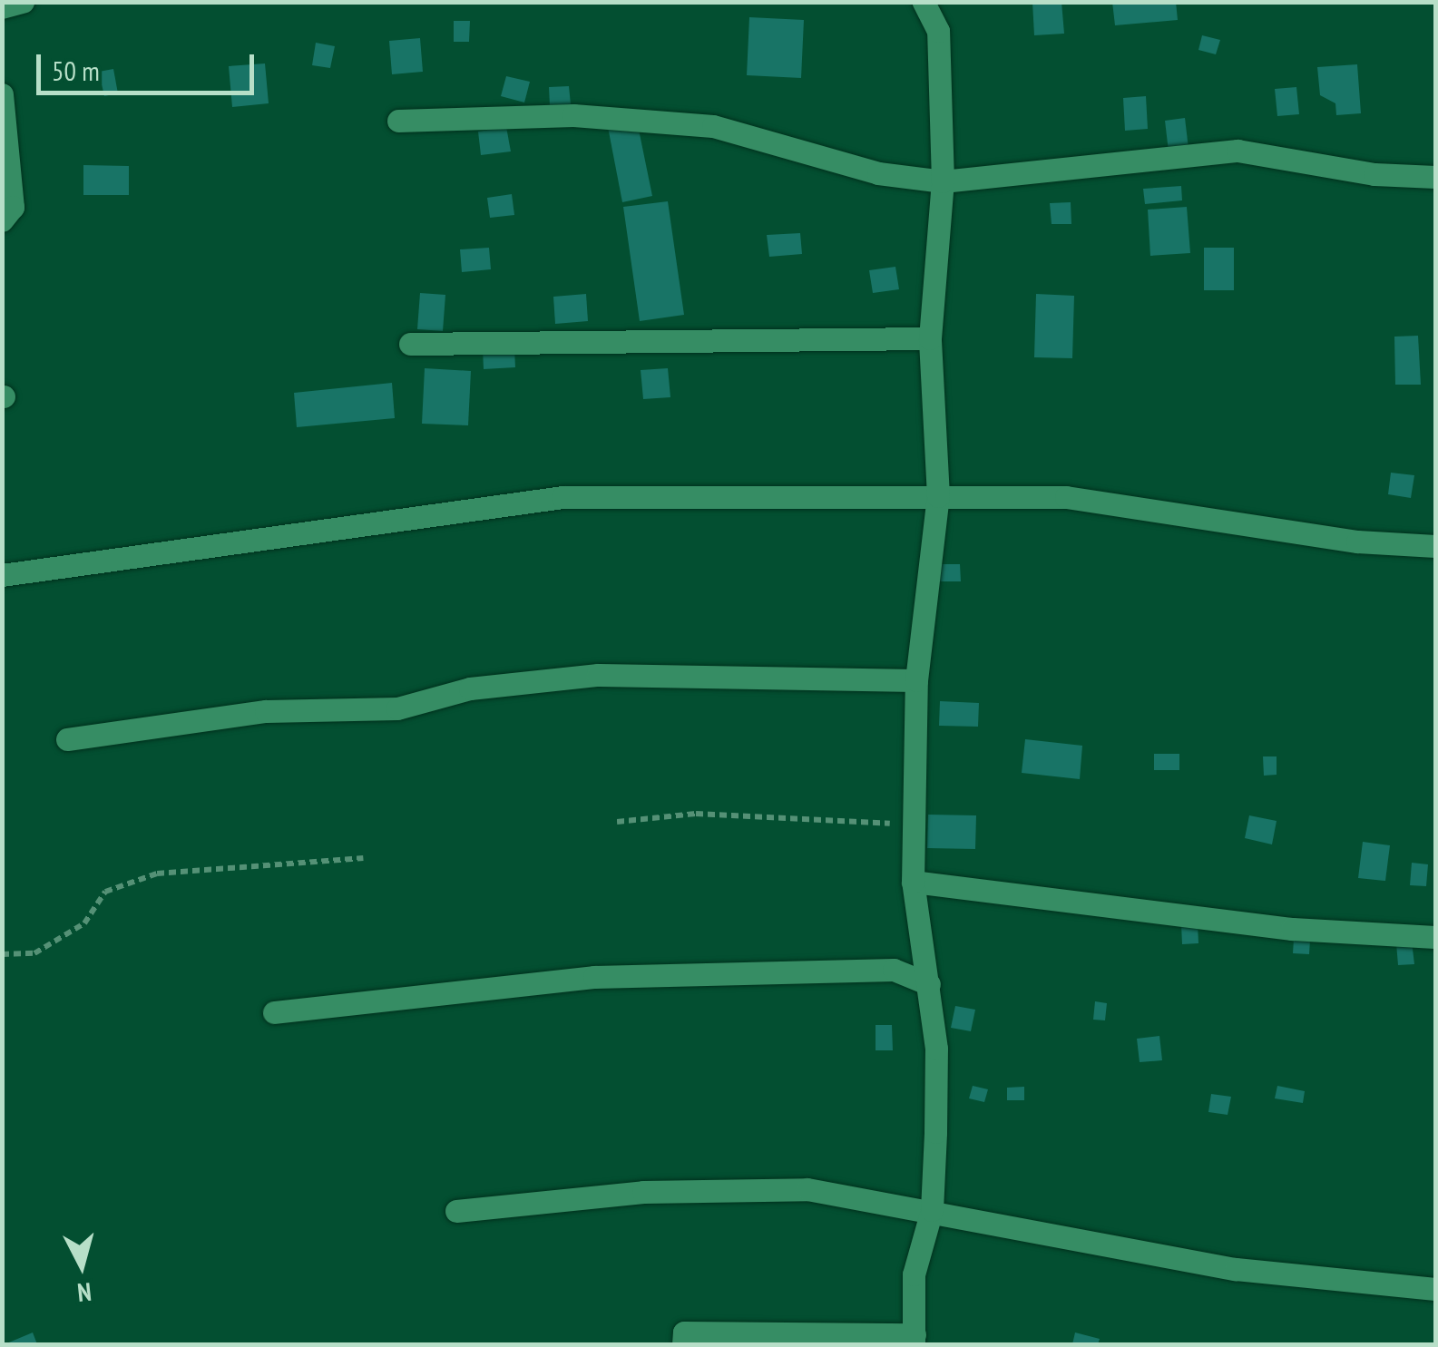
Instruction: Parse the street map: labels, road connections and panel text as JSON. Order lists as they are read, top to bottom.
{
  "scale_bar": "50 m",
  "north": "bottom"
}
